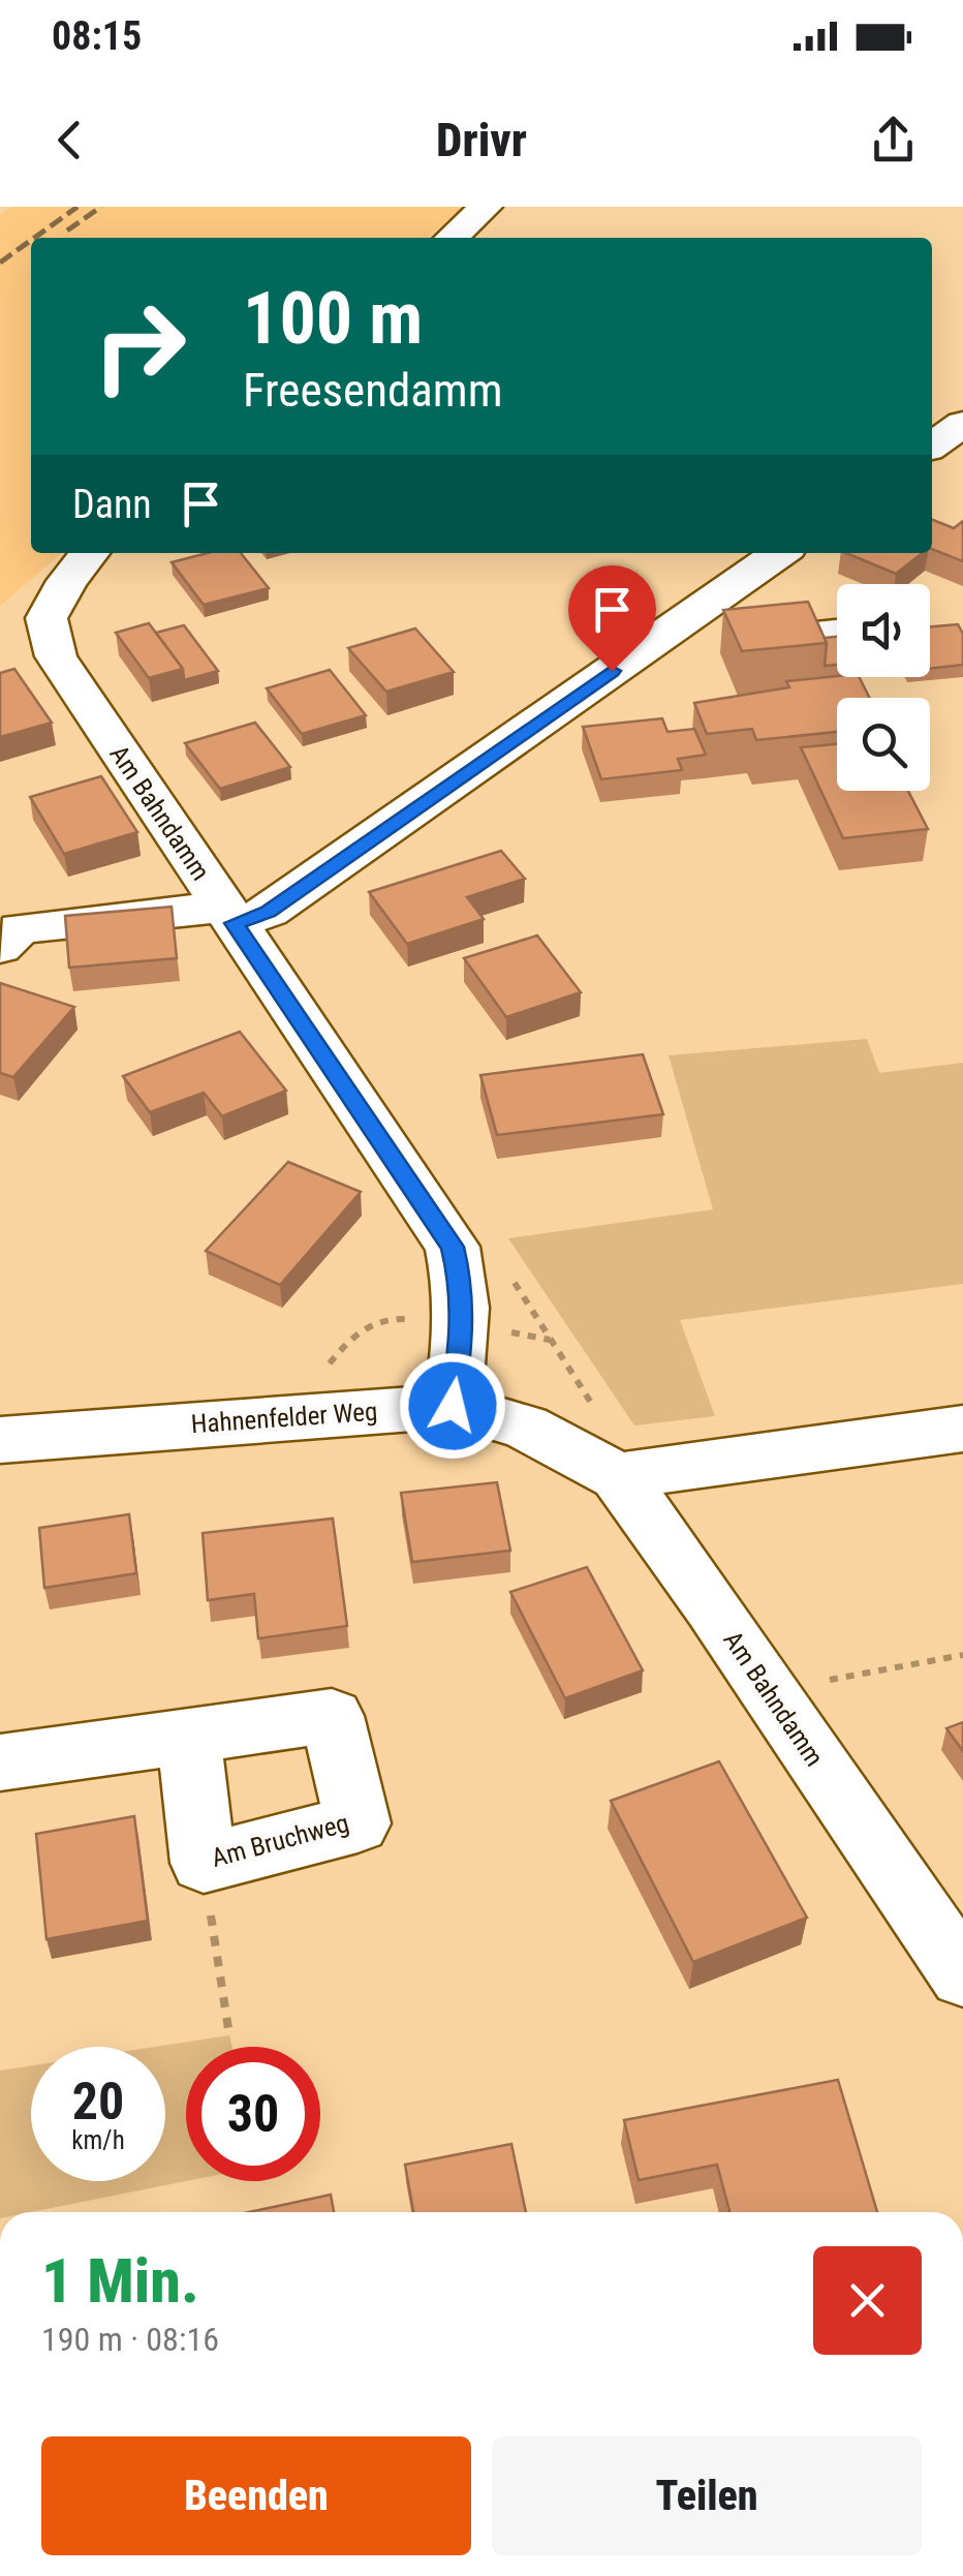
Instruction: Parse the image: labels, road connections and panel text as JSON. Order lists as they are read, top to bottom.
{
  "streets": {
    "street": ["Am Bahndamm", "Hahnenfelder Weg", "Am Bruchweg"]
  },
  "crossings": [
    ["Am Bahndamm", "Hahnenfelder Weg"]
  ],
  "page": {
    "status": "08:15",
    "header": "Drivr",
    "turn": ["100 m", "Freesendamm"],
    "then": "Dann",
    "speed": "20 km/h",
    "limit": "30",
    "heading": ["1 Min.", "190 m · 08:16"],
    "buttons": ["Beenden", "Teilen"]
  }
}
